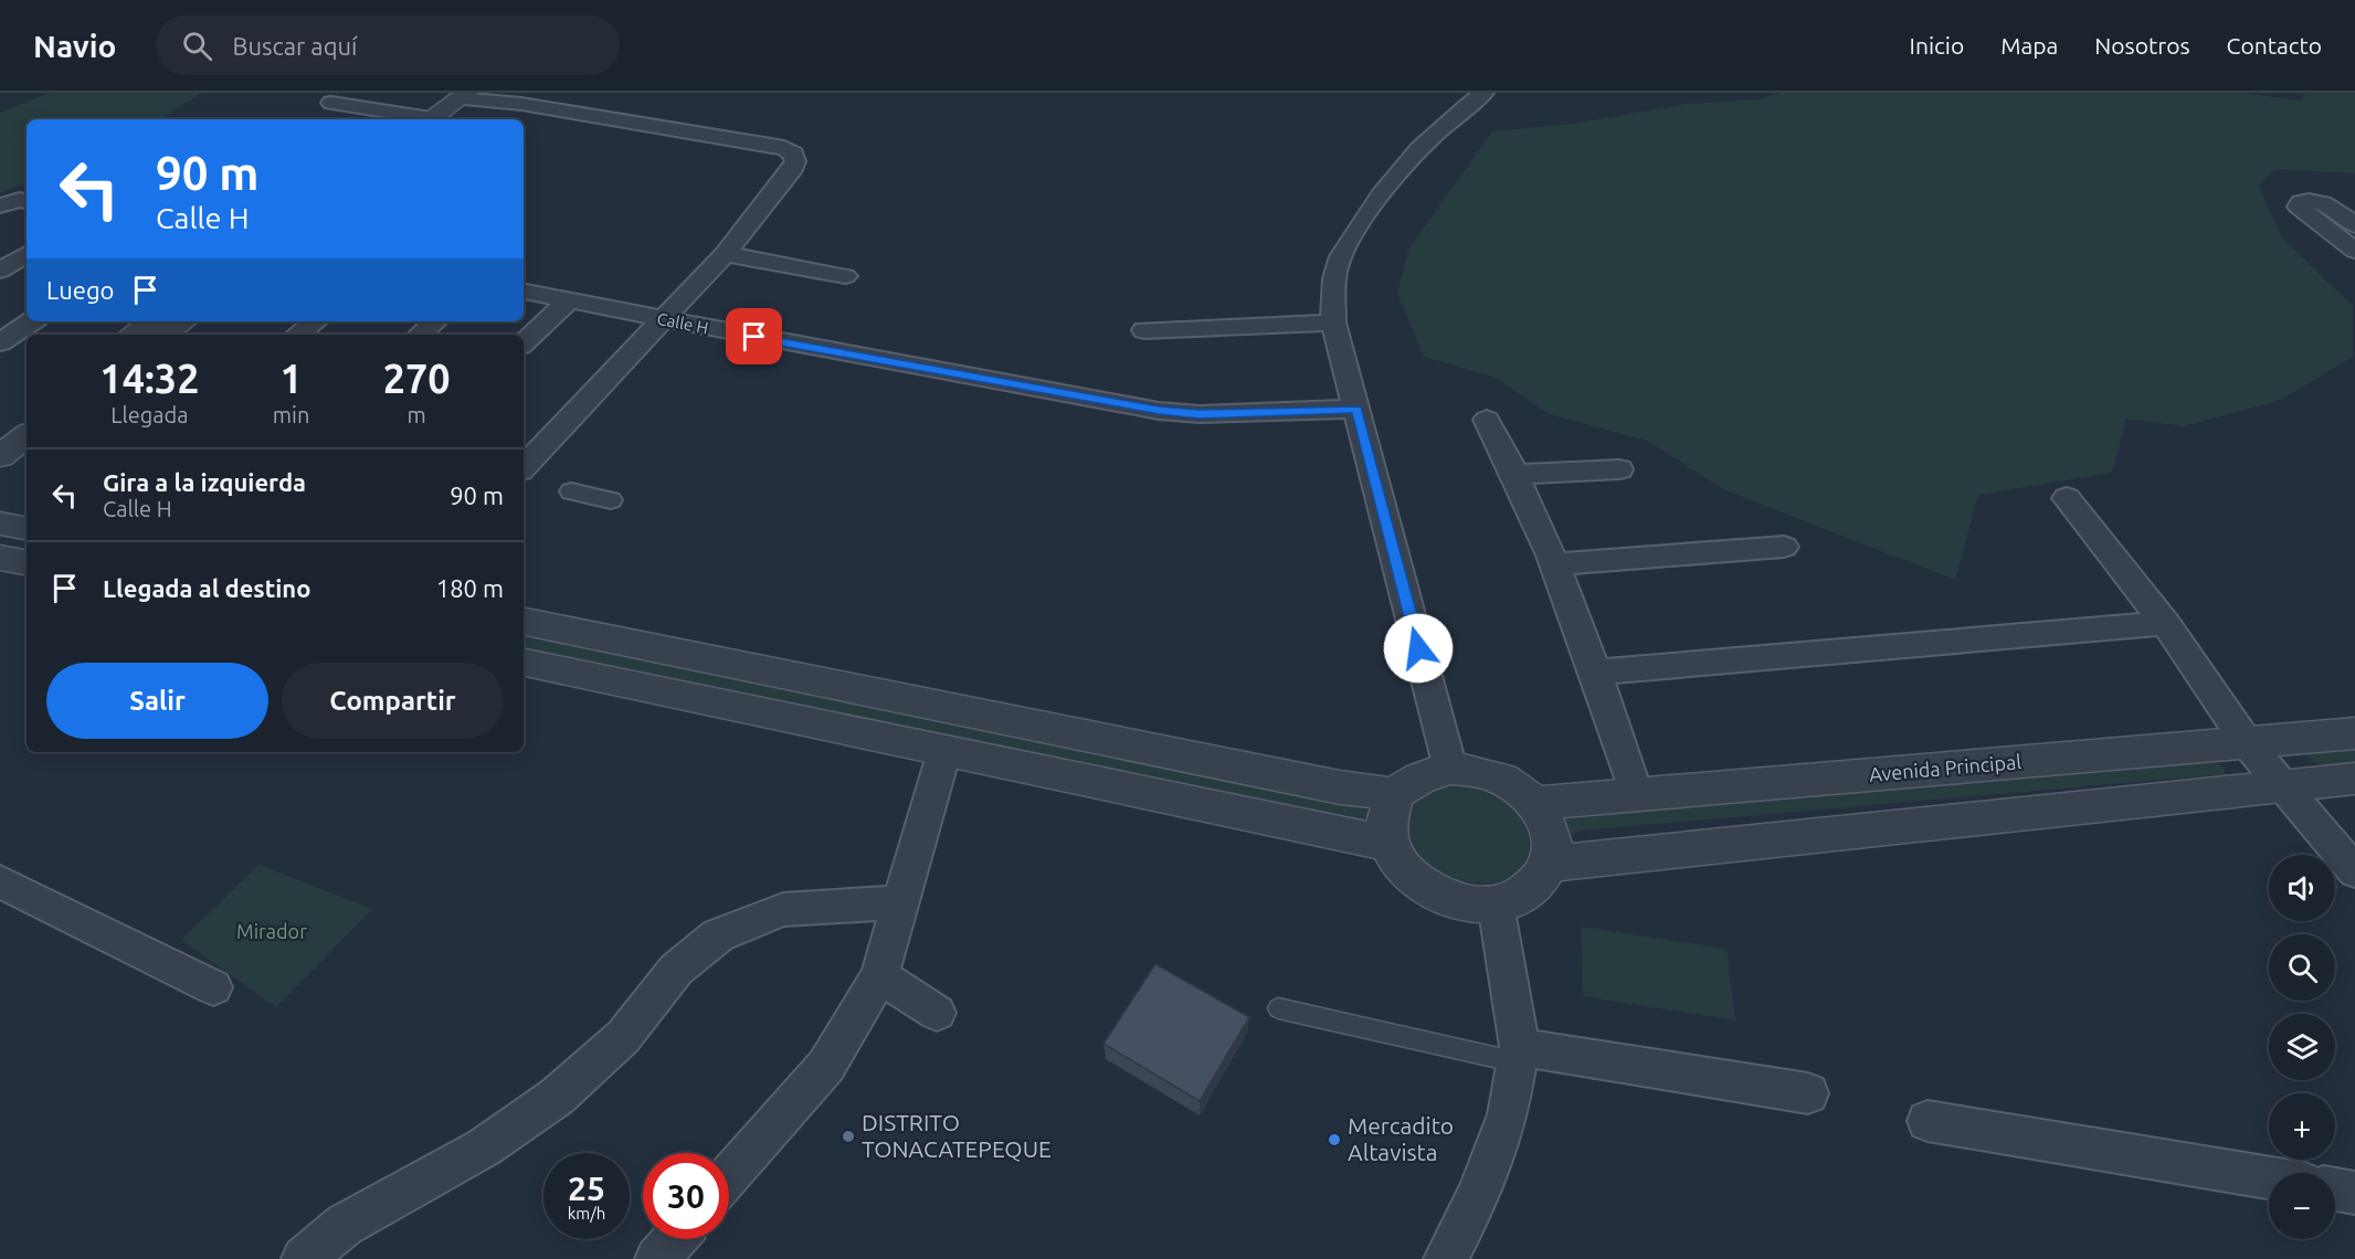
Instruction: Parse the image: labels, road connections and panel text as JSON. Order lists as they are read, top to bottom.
{
  "streets": {
    "street": ["Calle H", "Avenida Principal"]
  },
  "parks": ["Mirador"],
  "places": ["DISTRITO TONACATEPEQUE", "Mercadito Altavista"],
  "page": {
    "header": "Navio",
    "search": "Buscar aquí",
    "nav": [
      "Inicio",
      "Mapa",
      "Nosotros",
      "Contacto"
    ],
    "turn": ["90 m", "Calle H"],
    "then": "Luego",
    "eta": [
      "14:32",
      "Llegada",
      "1",
      "min",
      "270",
      "m"
    ],
    "list": [
      {
        "name": "Gira a la izquierda",
        "note": "Calle H",
        "value": "90 m"
      },
      {
        "name": "Llegada al destino",
        "value": "180 m"
      }
    ],
    "buttons": ["Salir", "Compartir"],
    "map_buttons": ["+", "−"],
    "speed": "25 km/h",
    "limit": "30"
  }
}
